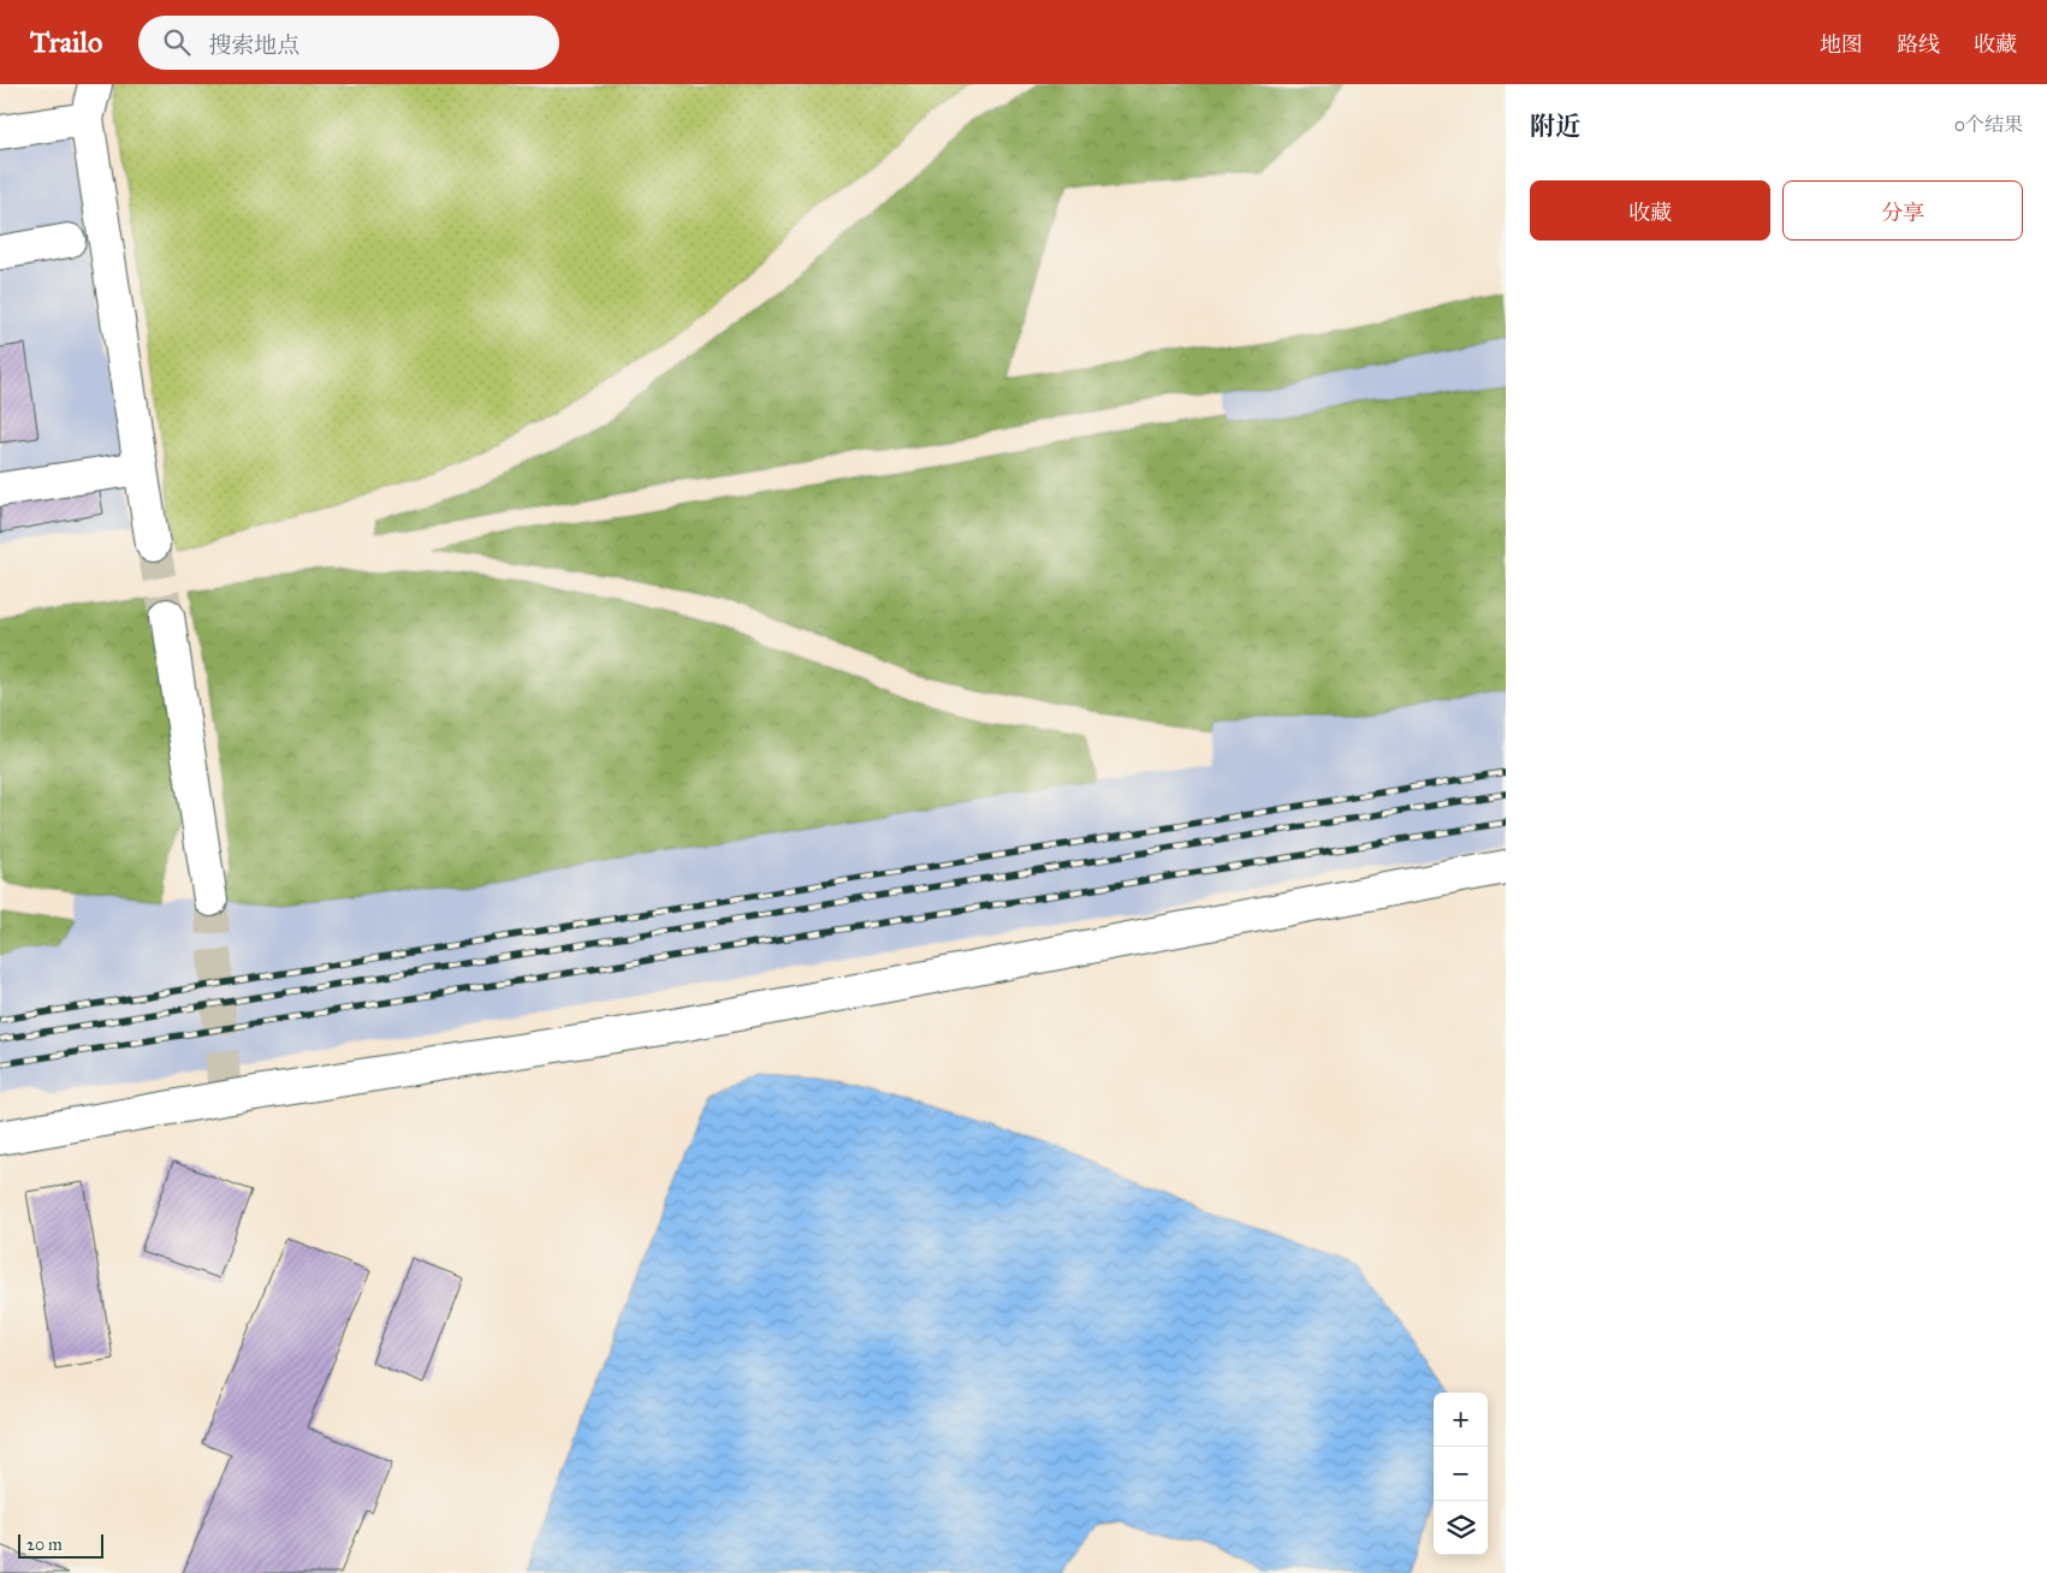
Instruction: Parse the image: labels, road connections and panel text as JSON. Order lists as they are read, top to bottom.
{
  "scale_bar": "20 m",
  "page": {
    "header": "Trailo",
    "search": "搜索地点",
    "nav": ["地图", "路线", "收藏"],
    "heading": ["附近", "0个结果"],
    "buttons": ["收藏", "分享"],
    "map_buttons": ["+", "−"],
    "scale": "20 m"
  }
}
